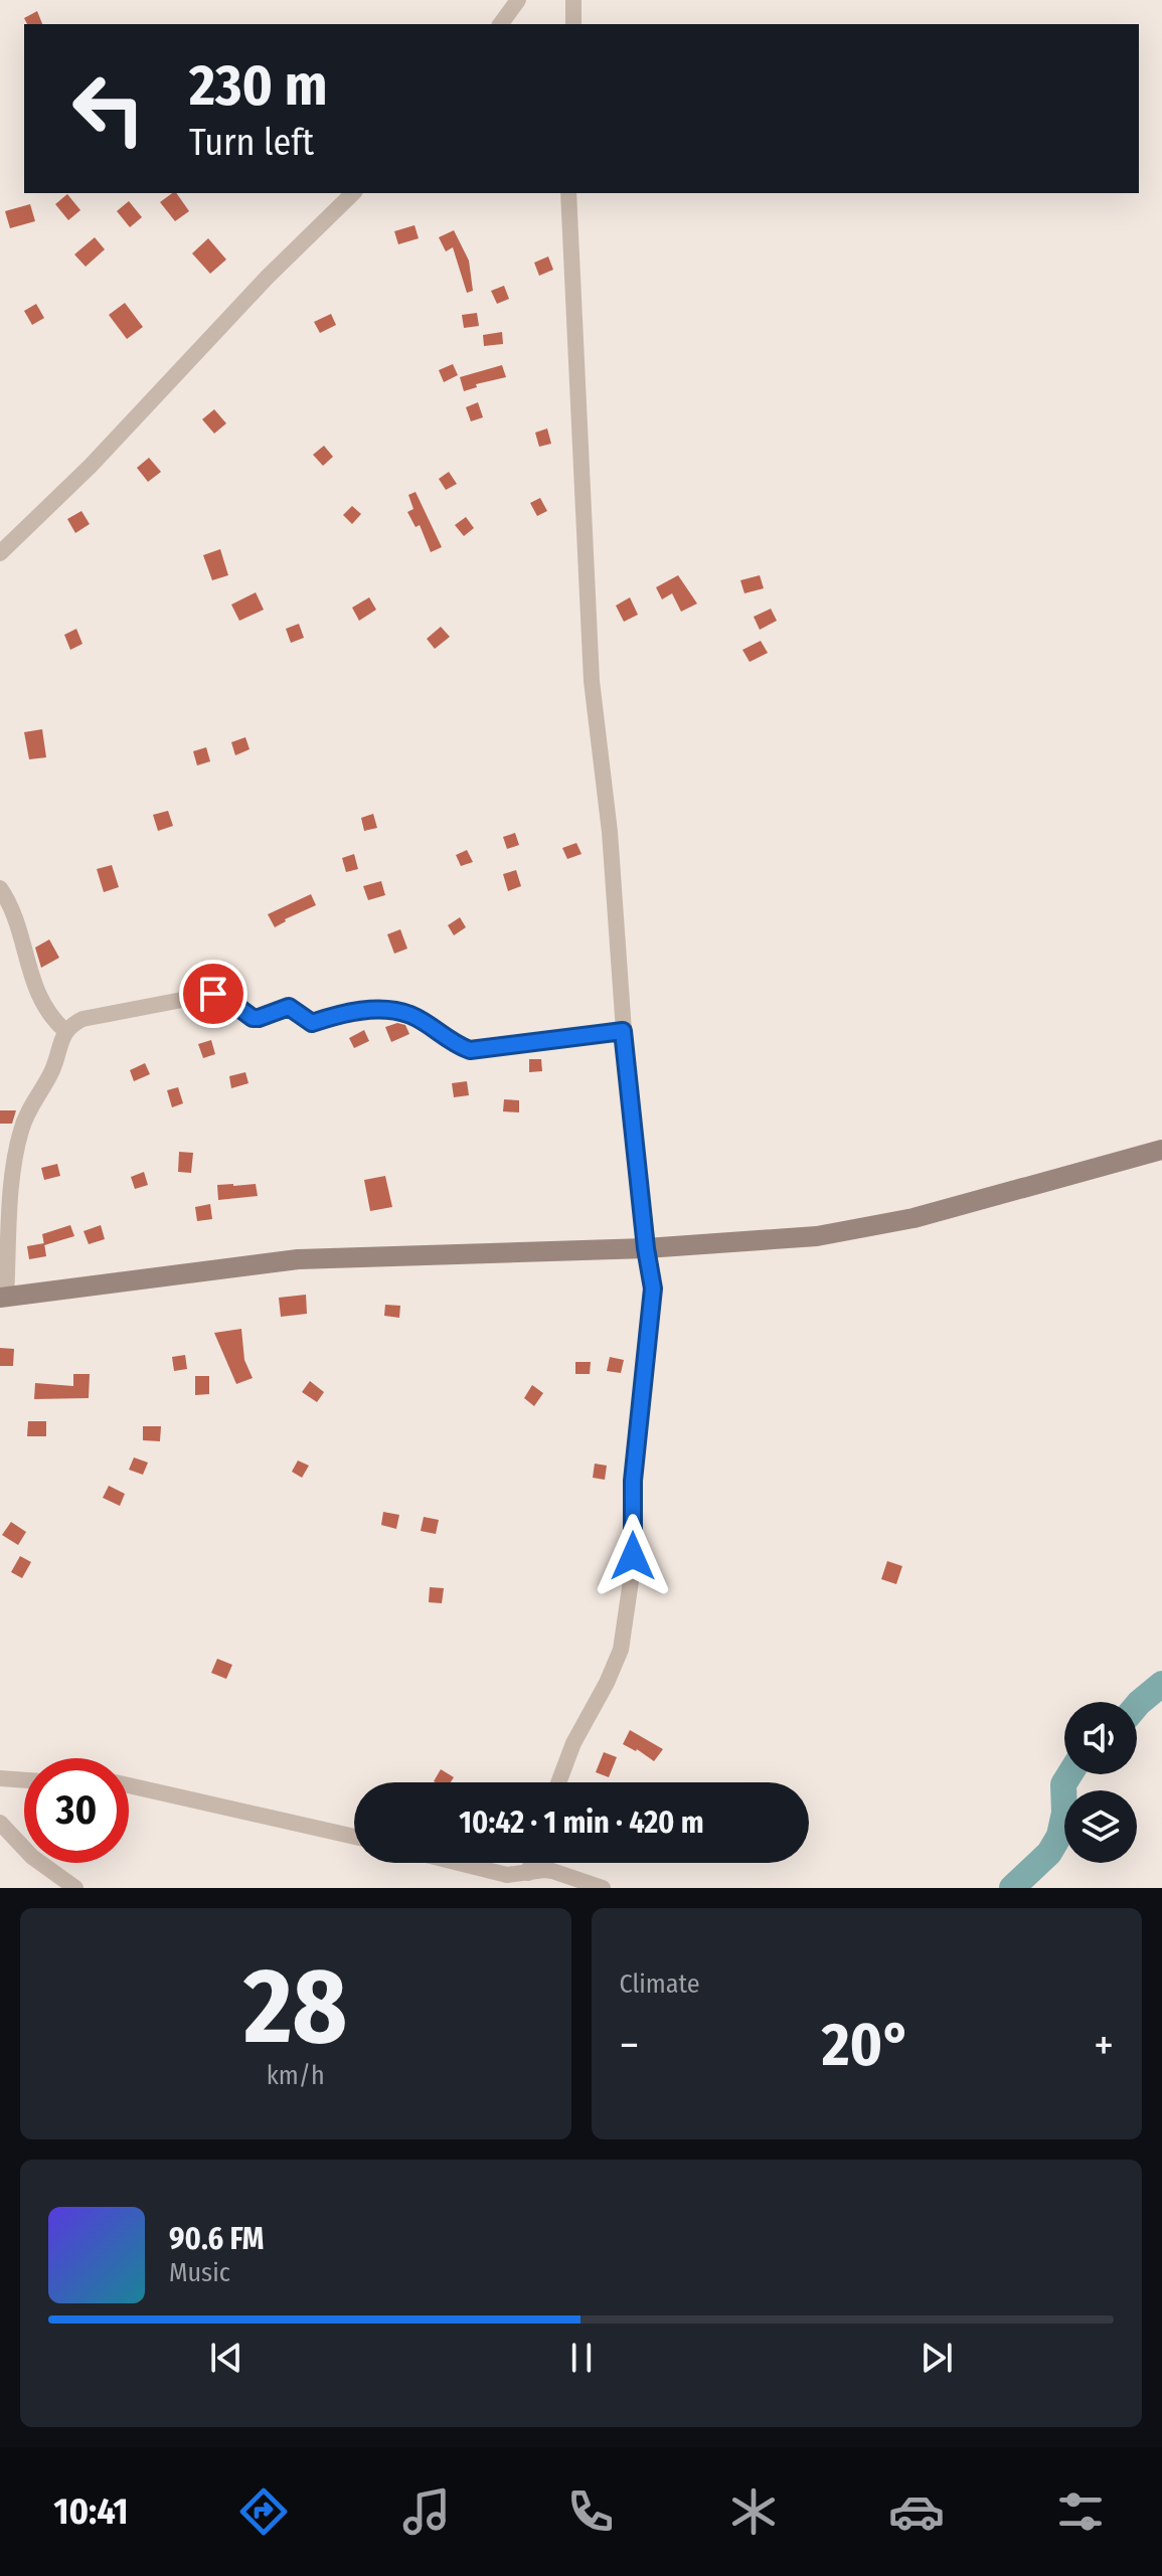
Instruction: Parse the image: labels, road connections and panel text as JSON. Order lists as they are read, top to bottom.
{
  "page": {
    "turn": ["230 m", "Turn left"],
    "limit": "30",
    "trip": "10:42 · 1 min · 420 m",
    "tile": [
      ["28", "km/h"],
      "Climate"
    ],
    "heat": ["−", "20°", "+"],
    "song": ["90.6 FM", "Music"],
    "tabs": "10:41"
  }
}
